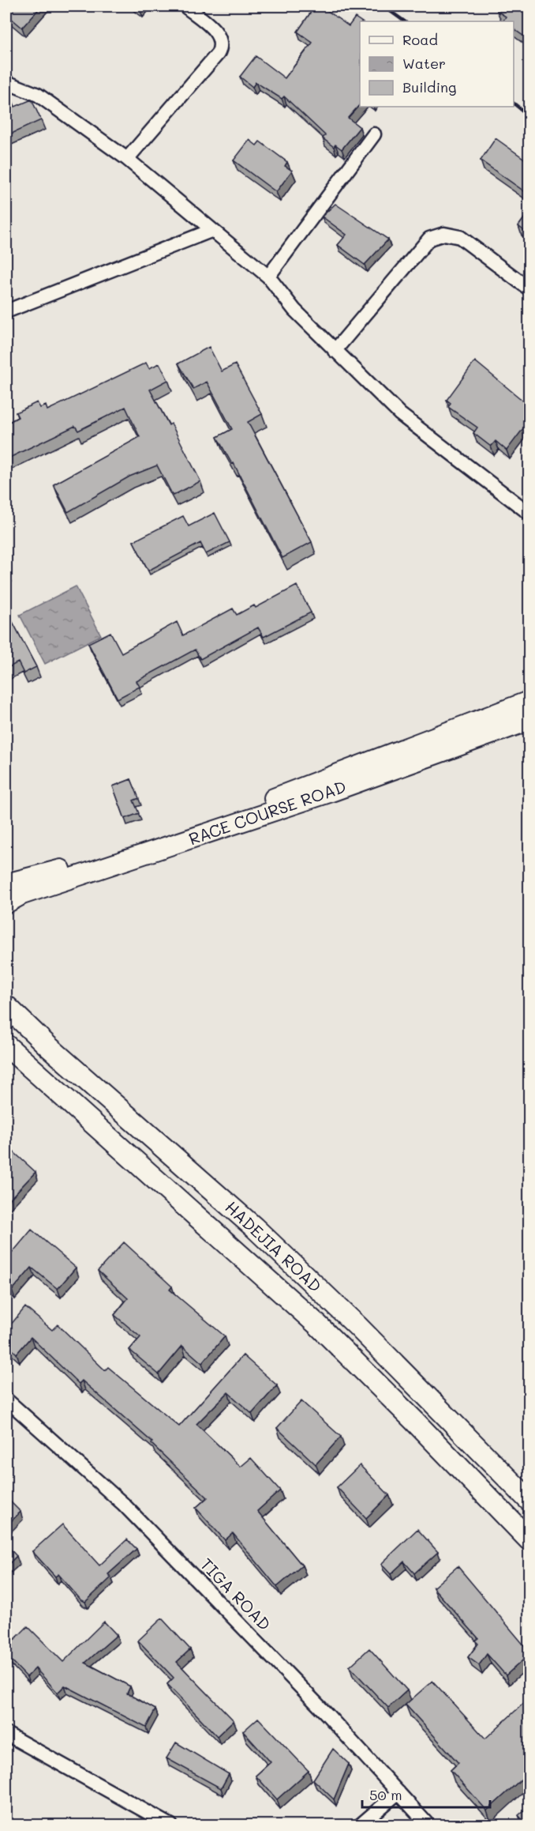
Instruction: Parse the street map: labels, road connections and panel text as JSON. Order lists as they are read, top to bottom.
{
  "streets": {
    "main road": ["HADEJIA ROAD"],
    "street": ["RACE COURSE ROAD", "TIGA ROAD"]
  },
  "legend": ["Road", "Water", "Building"],
  "scale_bar": "50 m"
}
